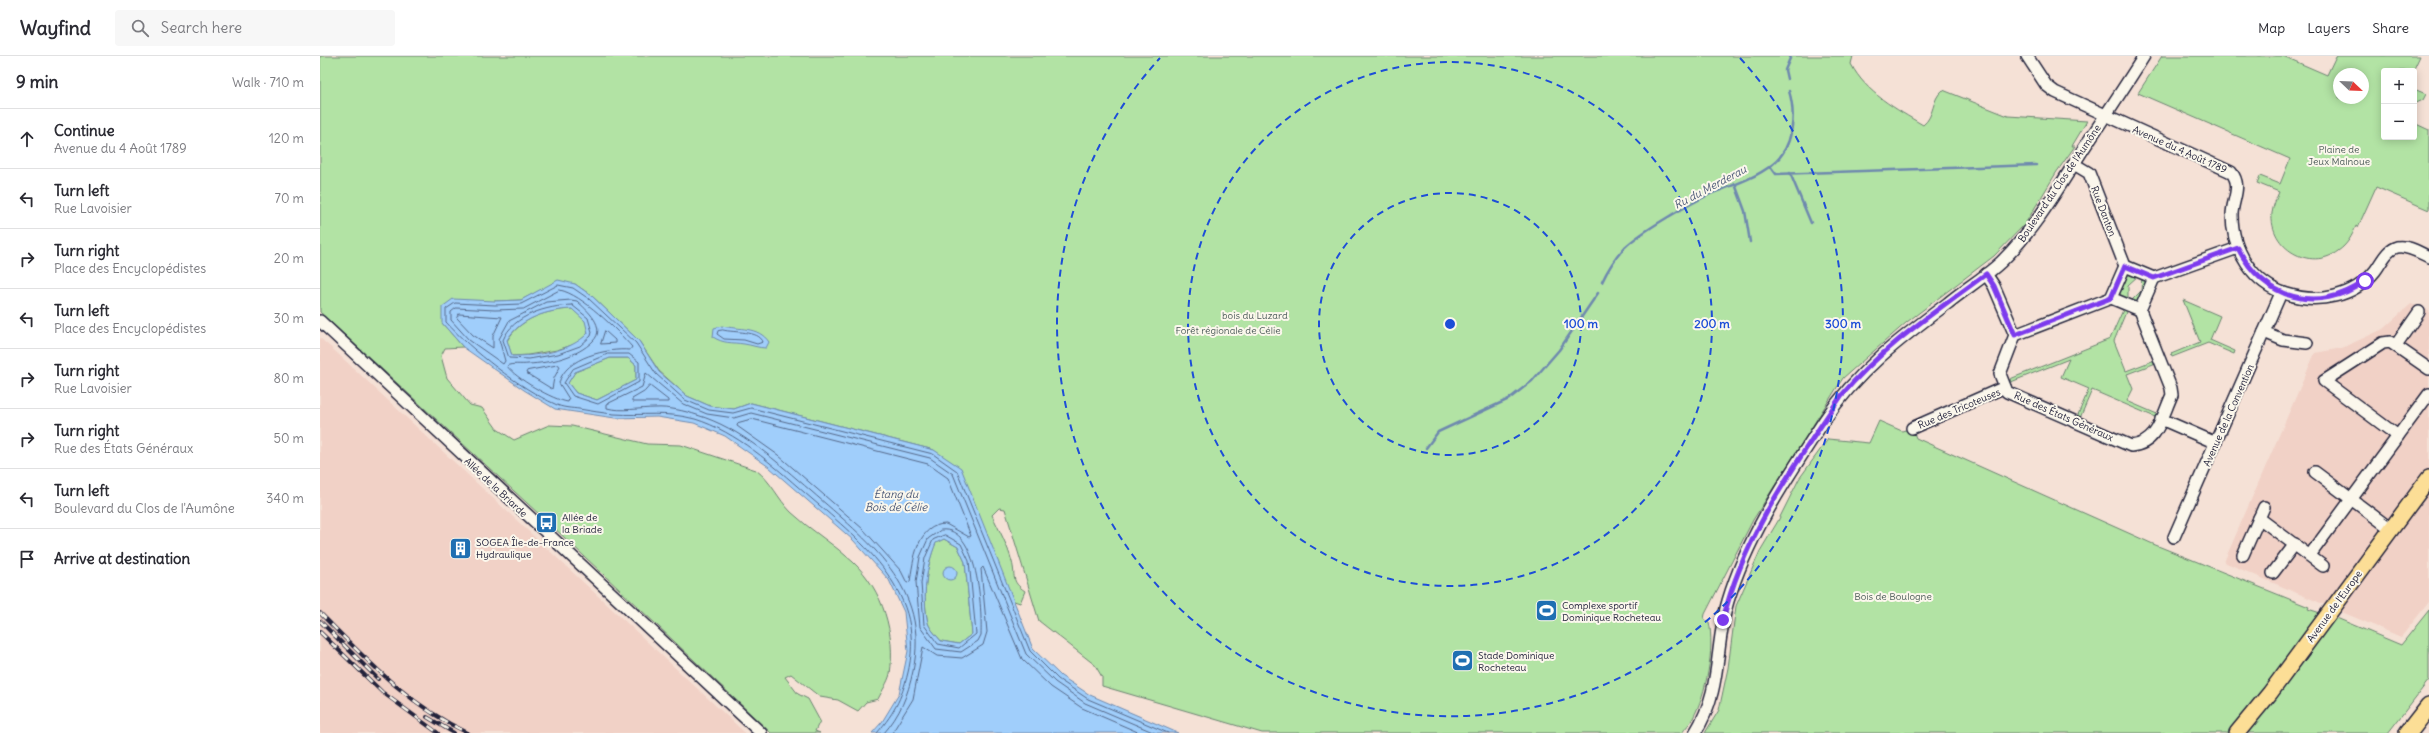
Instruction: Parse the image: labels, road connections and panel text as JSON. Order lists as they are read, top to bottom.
{
  "streets": {
    "main road": ["Avenue de l'Europe"],
    "street": [
      "Avenue du 4 Août 1789",
      "Boulevard du Clos de l'Aumône",
      "Rue Danton",
      "Rue des Tricoteuses",
      "Avenue de la Convention",
      "Rue des États Généraux",
      "Allée de la Briarde"
    ]
  },
  "crossings": [
    ["Avenue du 4 Août 1789", "Boulevard du Clos de l'Aumône"],
    ["Avenue du 4 Août 1789", "Avenue de la Convention"],
    ["Boulevard du Clos de l'Aumône", "Rue Danton"],
    ["Rue des Tricoteuses", "Rue des États Généraux"]
  ],
  "water": ["Ru du Merderau", "Étang du Bois de Célie"],
  "parks": [
    "Plaine de Jeux Malnoue",
    "bois du Luzard",
    "Forêt régionale de Célie",
    "Bois de Boulogne"
  ],
  "places": {
    "bus stop": ["Allée de la Briade"],
    "building": ["SOGEA Île-de-France Hydraulique"],
    "sports": ["Complexe sportif Dominique Rocheteau", "Stade Dominique Rocheteau"]
  },
  "north": "bottom right",
  "page": {
    "header": "Wayfind",
    "search": "Search here",
    "nav": ["Map", "Layers", "Share"],
    "heading": ["9 min", "Walk · 710 m"],
    "map_buttons": ["+", "−"],
    "list": [
      ["Continue", "Avenue du 4 Août 1789", "120 m"],
      ["Turn left", "Rue Lavoisier", "70 m"],
      ["Turn right", "Place des Encyclopédistes", "20 m"],
      ["Turn left", "Place des Encyclopédistes", "30 m"],
      ["Turn right", "Rue Lavoisier", "80 m"],
      ["Turn right", "Rue des États Généraux", "50 m"],
      ["Turn left", "Boulevard du Clos de l'Aumône", "340 m"],
      "Arrive at destination"
    ]
  },
  "rings": ["100 m", "200 m", "300 m"]
}
